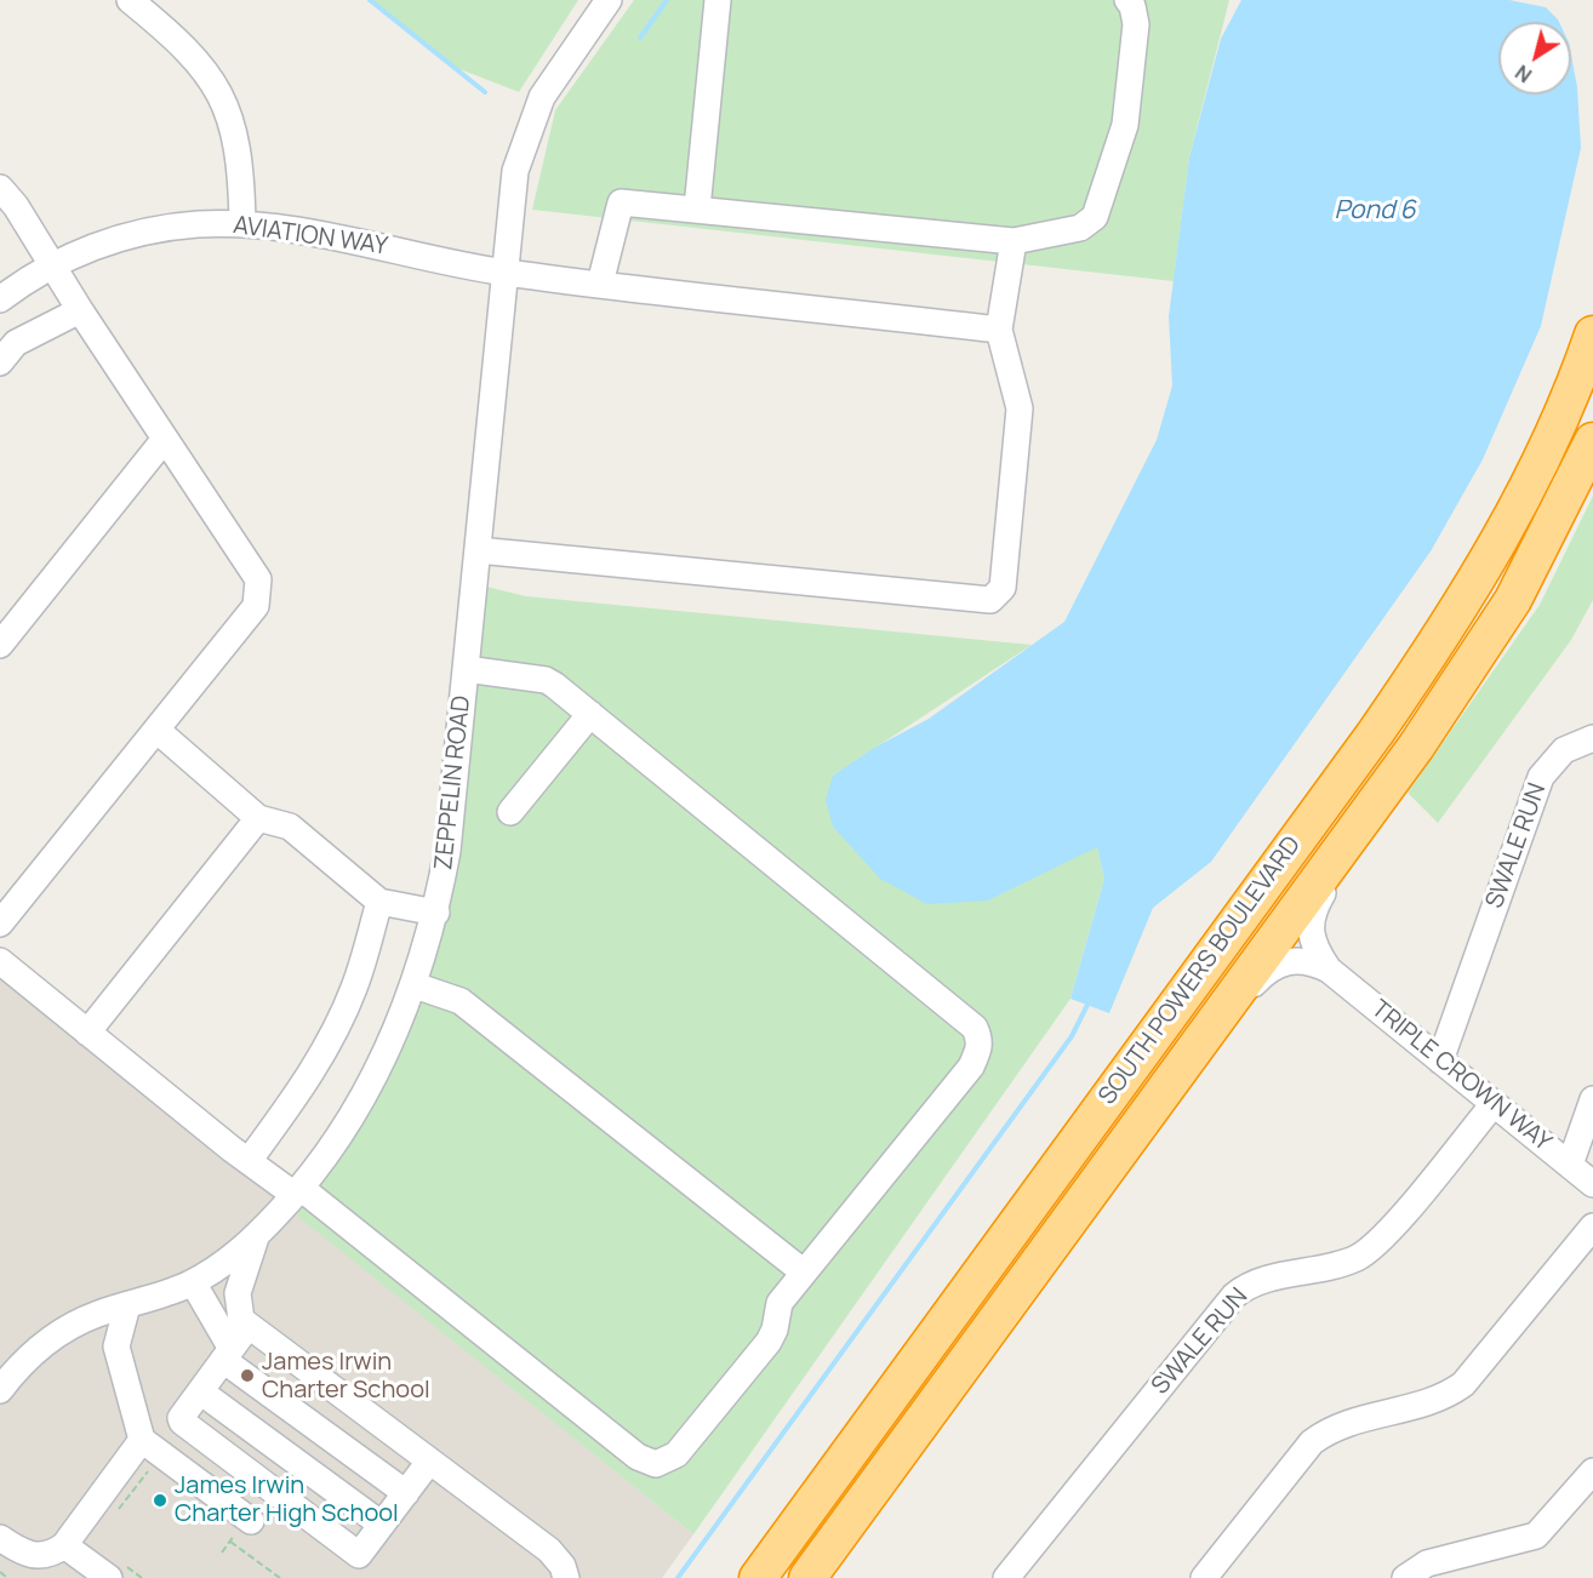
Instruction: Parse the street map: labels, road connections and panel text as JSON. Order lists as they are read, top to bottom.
{
  "streets": {
    "highway": ["SOUTH POWERS BOULEVARD"],
    "street": [
      "AVIATION WAY",
      "ZEPPELIN ROAD",
      "SWALE RUN",
      "TRIPLE CROWN WAY"
    ]
  },
  "crossings": [
    ["AVIATION WAY", "ZEPPELIN ROAD"],
    ["SWALE RUN", "TRIPLE CROWN WAY"],
    ["SOUTH POWERS BOULEVARD", "TRIPLE CROWN WAY"]
  ],
  "water": ["Pond 6"],
  "places": ["James Irwin Charter School", "James Irwin Charter High School"],
  "north": "bottom left"
}
